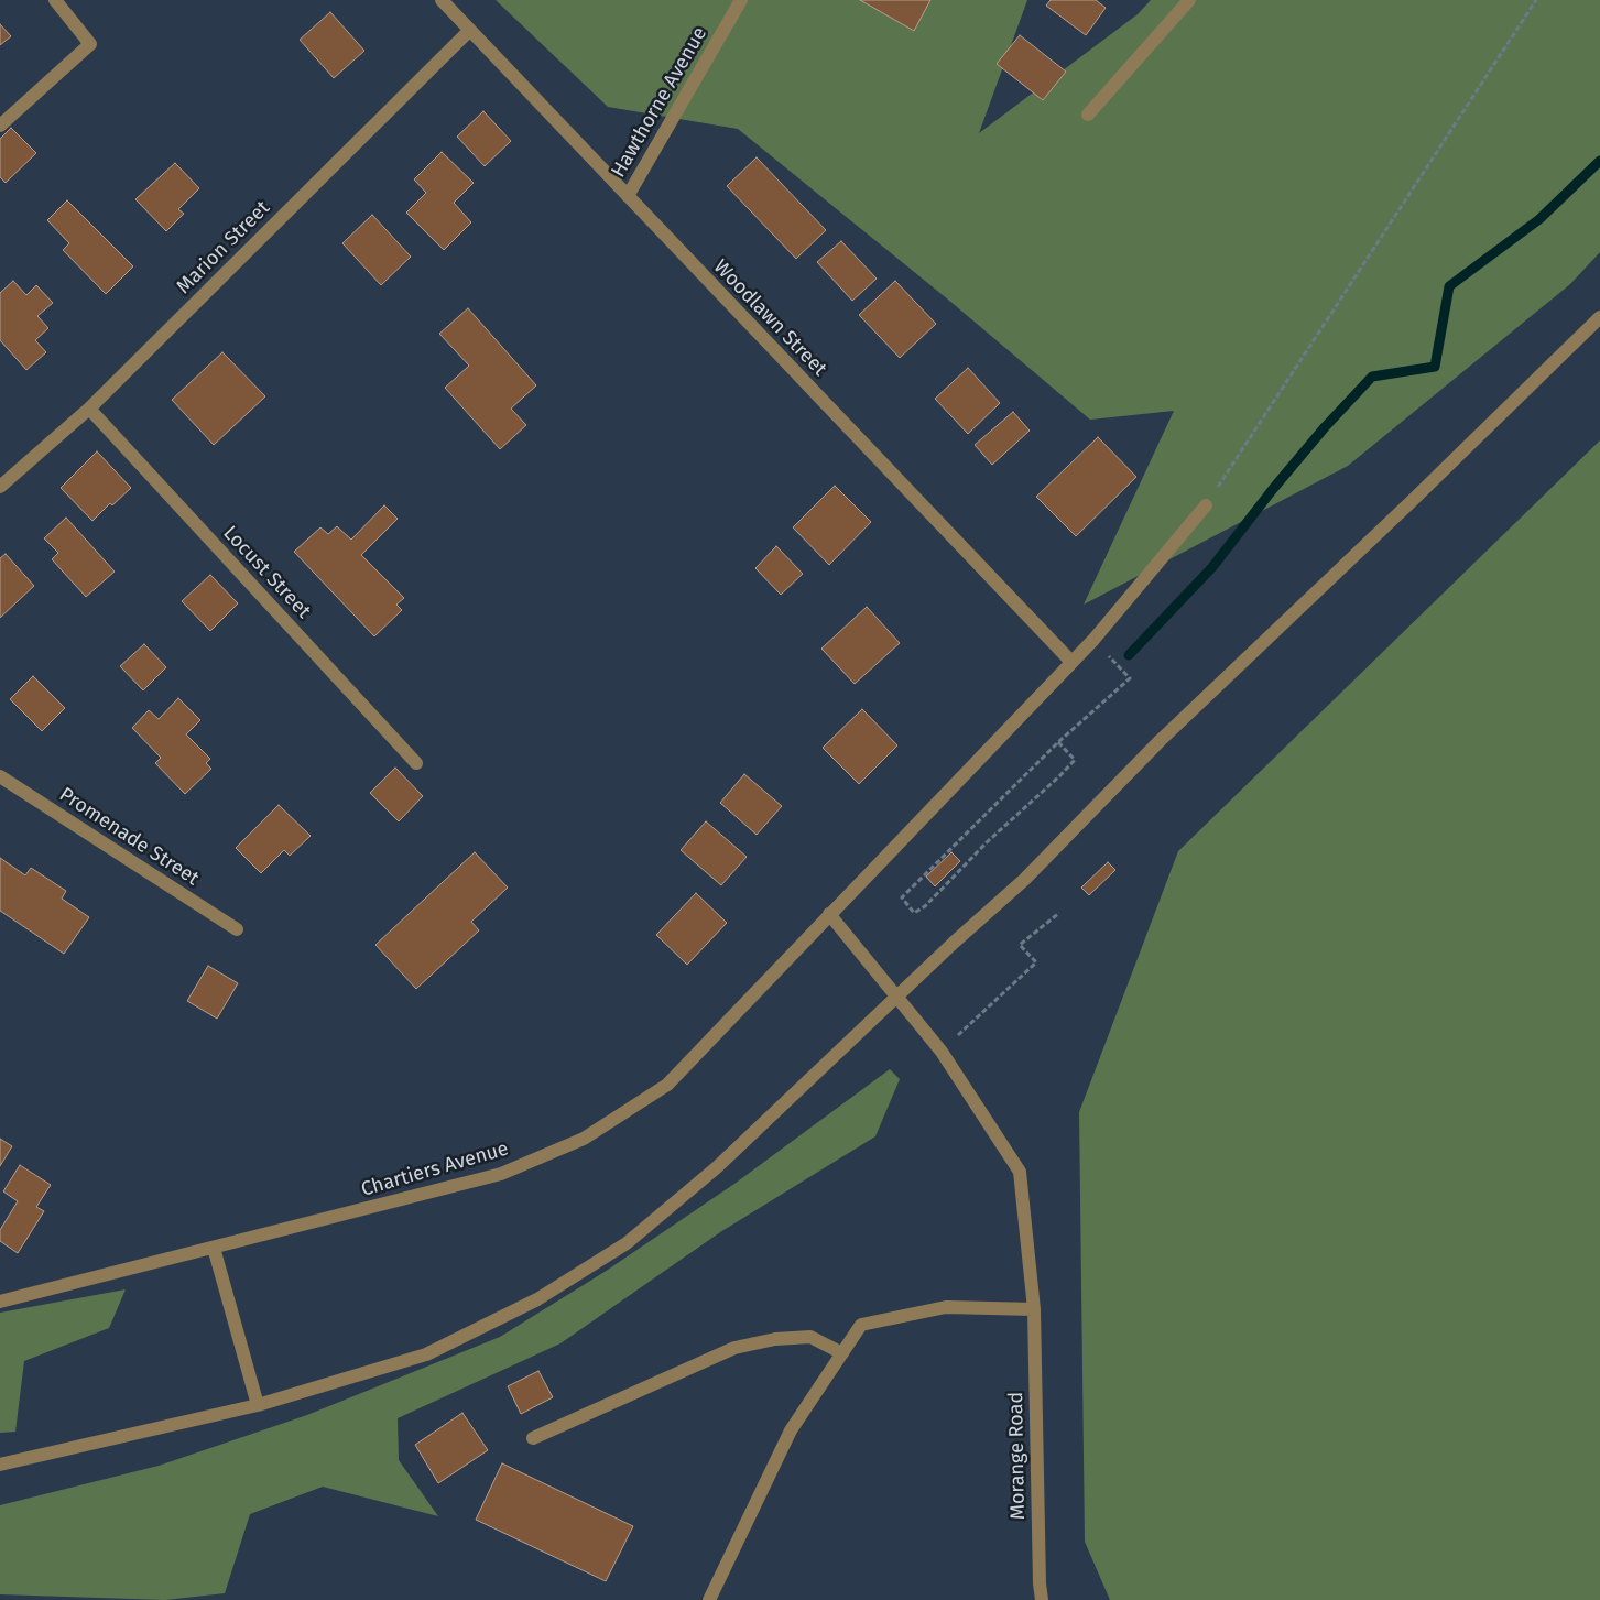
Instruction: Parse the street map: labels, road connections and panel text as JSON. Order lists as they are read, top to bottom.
{
  "streets": {
    "street": [
      "Hawthorne Avenue",
      "Marion Street",
      "Woodlawn Street",
      "Locust Street",
      "Promenade Street",
      "Chartiers Avenue",
      "Morange Road"
    ]
  },
  "crossings": [
    ["Hawthorne Avenue", "Woodlawn Street"],
    ["Marion Street", "Woodlawn Street"],
    ["Marion Street", "Locust Street"],
    ["Woodlawn Street", "Chartiers Avenue"],
    ["Chartiers Avenue", "Morange Road"]
  ]
}
